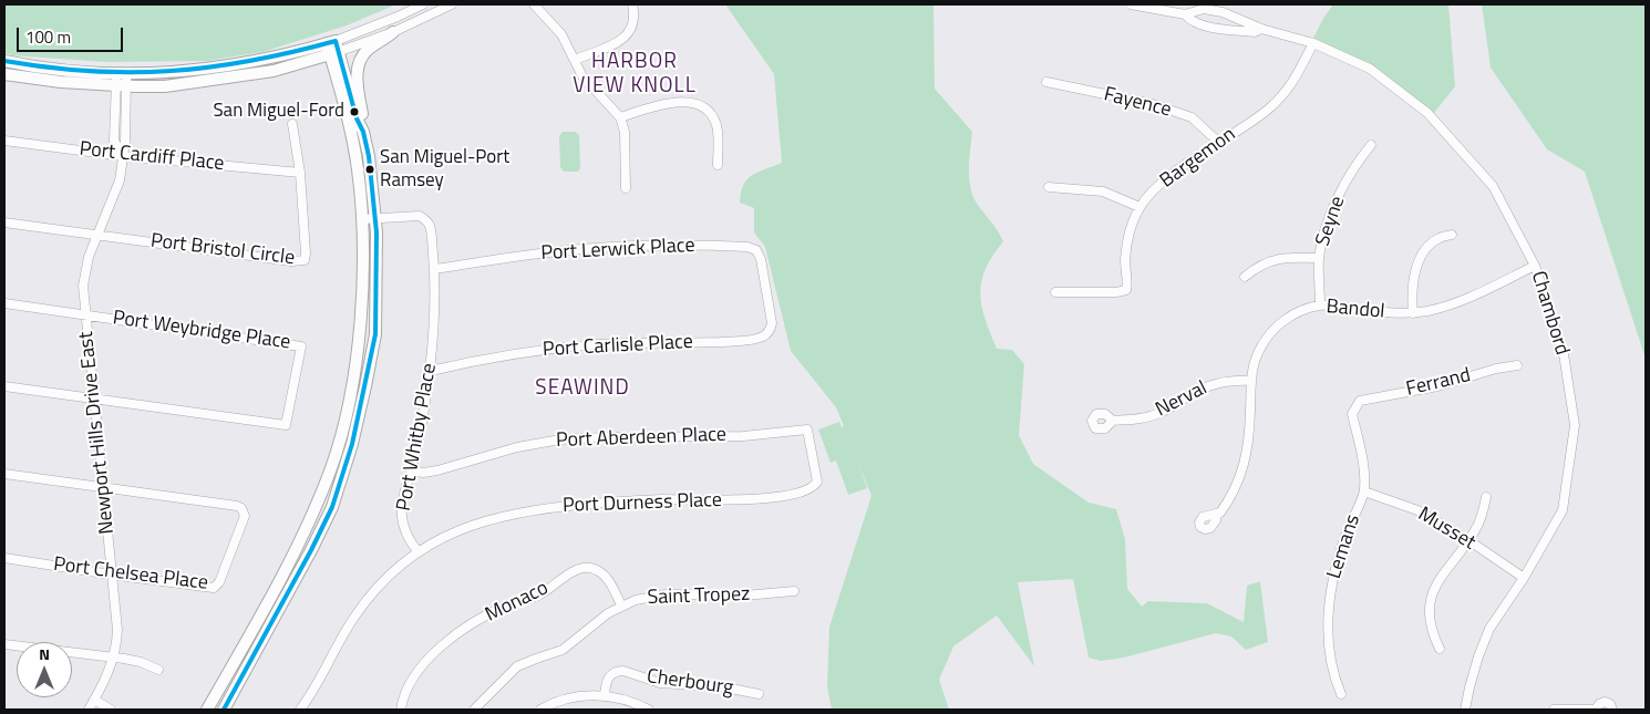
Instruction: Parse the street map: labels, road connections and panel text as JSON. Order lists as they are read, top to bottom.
{
  "streets": {
    "street": [
      "Fayence",
      "Port Cardiff Place",
      "Bargemon",
      "Seyne",
      "Port Bristol Circle",
      "Port Lerwick Place",
      "Bandol",
      "Chambord",
      "Port Weybridge Place",
      "Port Carlisle Place",
      "Ferrand",
      "Nerval",
      "Newport Hills Drive East",
      "Port Whitby Place",
      "Port Aberdeen Place",
      "Port Durness Place",
      "Musset",
      "Lemans",
      "Port Chelsea Place",
      "Saint Tropez",
      "Monaco",
      "Cherbourg"
    ]
  },
  "crossings": [
    ["Fayence", "Bargemon"],
    ["Port Cardiff Place", "Port Bristol Circle"],
    ["Port Cardiff Place", "Newport Hills Drive East"],
    ["Bargemon", "Chambord"],
    ["Seyne", "Bandol"],
    ["Port Bristol Circle", "Newport Hills Drive East"],
    ["Port Lerwick Place", "Port Carlisle Place"],
    ["Port Lerwick Place", "Port Whitby Place"],
    ["Bandol", "Chambord"],
    ["Bandol", "Nerval"],
    ["Chambord", "Musset"],
    ["Port Weybridge Place", "Newport Hills Drive East"],
    ["Port Carlisle Place", "Port Whitby Place"],
    ["Ferrand", "Lemans"],
    ["Newport Hills Drive East", "Port Chelsea Place"],
    ["Port Whitby Place", "Port Aberdeen Place"],
    ["Port Whitby Place", "Port Durness Place"],
    ["Port Aberdeen Place", "Port Durness Place"],
    ["Musset", "Lemans"],
    ["Saint Tropez", "Monaco"]
  ],
  "districts": ["HARBOR VIEW KNOLL", "SEAWIND"],
  "places": ["San Miguel-Ford", "San Miguel-Port Ramsey"],
  "scale_bar": "100 m",
  "north": "top"
}
